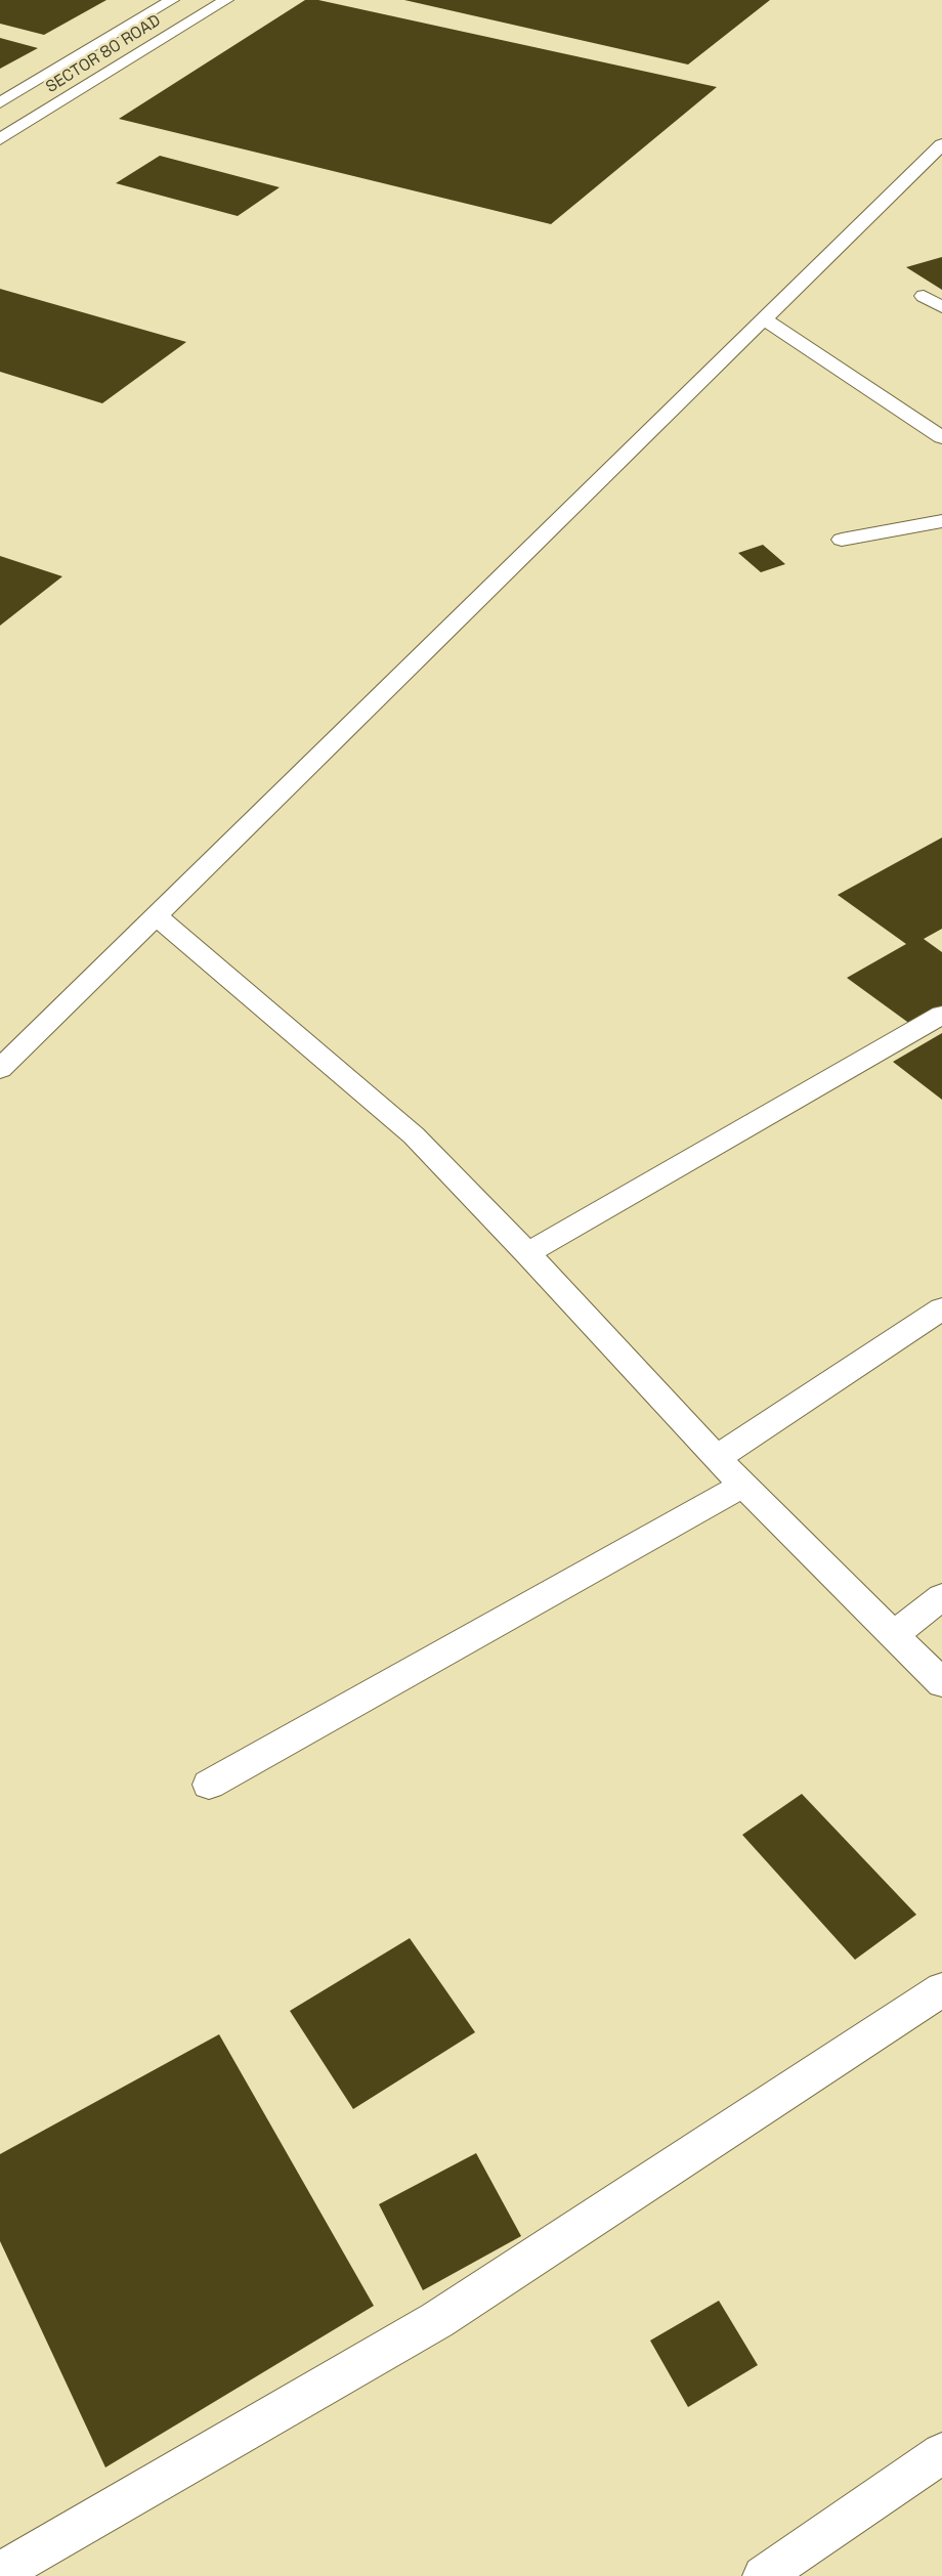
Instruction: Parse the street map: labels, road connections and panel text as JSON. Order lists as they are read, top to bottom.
{
  "streets": {
    "street": ["SECTOR 80 ROAD"]
  }
}
